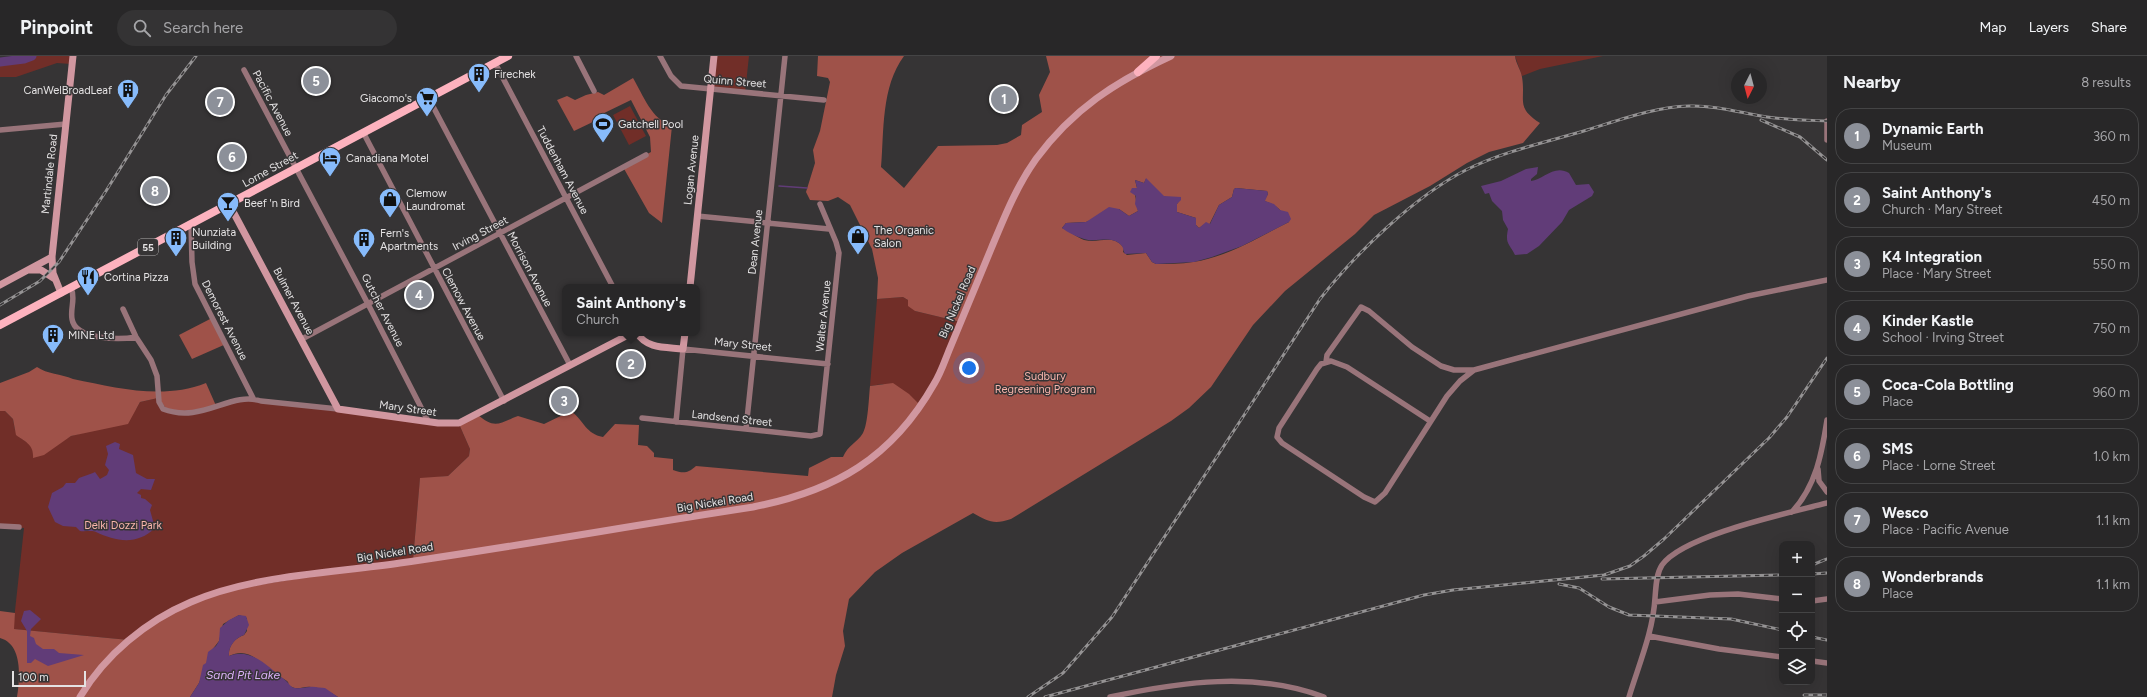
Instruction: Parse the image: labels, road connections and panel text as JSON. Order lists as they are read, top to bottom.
{
  "streets": {
    "main road": [
      "Lorne Street",
      "Logan Avenue",
      "Martindale Road",
      "55",
      "Bulmer Avenue",
      "Big Nickel Road",
      "Mary Street"
    ],
    "street": [
      "Quinn Street",
      "Pacific Avenue",
      "Tuddenham Avenue",
      "Irving Street",
      "Dean Avenue",
      "Morrison Avenue",
      "Clemow Avenue",
      "Gutcher Avenue",
      "Walter Avenue",
      "Demorest Avenue",
      "Landsend Street"
    ]
  },
  "crossings": [
    ["Quinn Street", "Logan Avenue"],
    ["Quinn Street", "Dean Avenue"],
    ["Pacific Avenue", "Lorne Street"],
    ["Pacific Avenue", "Gutcher Avenue"],
    ["Lorne Street", "Tuddenham Avenue"],
    ["Lorne Street", "Martindale Road"],
    ["Lorne Street", "Morrison Avenue"],
    ["Lorne Street", "Bulmer Avenue"],
    ["Lorne Street", "Clemow Avenue"],
    ["Lorne Street", "Gutcher Avenue"],
    ["Lorne Street", "Demorest Avenue"],
    ["Tuddenham Avenue", "Irving Street"],
    ["Irving Street", "Morrison Avenue"],
    ["Irving Street", "Bulmer Avenue"],
    ["Irving Street", "Clemow Avenue"],
    ["Irving Street", "Gutcher Avenue"],
    ["Dean Avenue", "Mary Street"],
    ["Dean Avenue", "Landsend Street"],
    ["Morrison Avenue", "Mary Street"],
    ["Bulmer Avenue", "Mary Street"],
    ["Clemow Avenue", "Mary Street"],
    ["Gutcher Avenue", "Mary Street"],
    ["Walter Avenue", "Mary Street"],
    ["Walter Avenue", "Landsend Street"],
    ["Demorest Avenue", "Mary Street"]
  ],
  "water": ["Sand Pit Lake"],
  "parks": ["Sudbury Regreening Program", "Delki Dozzi Park"],
  "places": {
    "building": [
      "Firechek",
      "CanWelBroadLeaf",
      "Nunziata Building",
      "Fern's Apartments",
      "MINE Ltd"
    ],
    "supermarket": ["Giacomo's"],
    "sports": ["Gatchell Pool"],
    "hotel": ["Canadiana Motel"],
    "shop": ["Clemow Laundromat", "The Organic Salon"],
    "bar": ["Beef 'n Bird"],
    "restaurant": ["Cortina Pizza"]
  },
  "scale_bar": "100 m",
  "north": "bottom",
  "page": {
    "header": "Pinpoint",
    "search": "Search here",
    "nav": ["Map", "Layers", "Share"],
    "heading": ["Nearby", "8 results"],
    "pins": [
      "5",
      "1",
      "7",
      "6",
      "8",
      "4",
      "2",
      "3"
    ],
    "list": [
      {
        "mark": "1",
        "name": "Dynamic Earth",
        "note": "Museum",
        "value": "360 m"
      },
      {
        "mark": "2",
        "name": "Saint Anthony's",
        "note": "Church · Mary Street",
        "value": "450 m"
      },
      {
        "mark": "3",
        "name": "K4 Integration",
        "note": "Place · Mary Street",
        "value": "550 m"
      },
      {
        "mark": "4",
        "name": "Kinder Kastle",
        "note": "School · Irving Street",
        "value": "750 m"
      },
      {
        "mark": "5",
        "name": "Coca-Cola Bottling",
        "note": "Place",
        "value": "960 m"
      },
      {
        "mark": "6",
        "name": "SMS",
        "note": "Place · Lorne Street",
        "value": "1.0 km"
      },
      {
        "mark": "7",
        "name": "Wesco",
        "note": "Place · Pacific Avenue",
        "value": "1.1 km"
      },
      {
        "mark": "8",
        "name": "Wonderbrands",
        "note": "Place",
        "value": "1.1 km"
      }
    ],
    "popup": ["Saint Anthony's", "Church"],
    "map_buttons": ["+", "−"],
    "scale": "100 m"
  }
}
